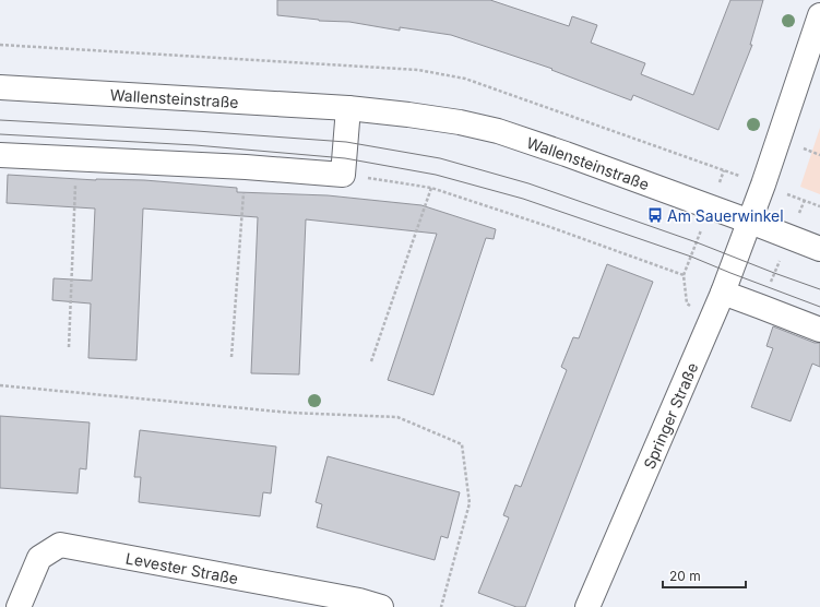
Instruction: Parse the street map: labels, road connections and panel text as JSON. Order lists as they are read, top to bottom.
{
  "streets": {
    "street": ["Wallensteinstraße", "Springer Straße", "Levester Straße"]
  },
  "crossings": [
    ["Wallensteinstraße", "Springer Straße"]
  ],
  "places": {
    "bus stop": ["Am Sauerwinkel"]
  },
  "scale_bar": "20 m"
}
